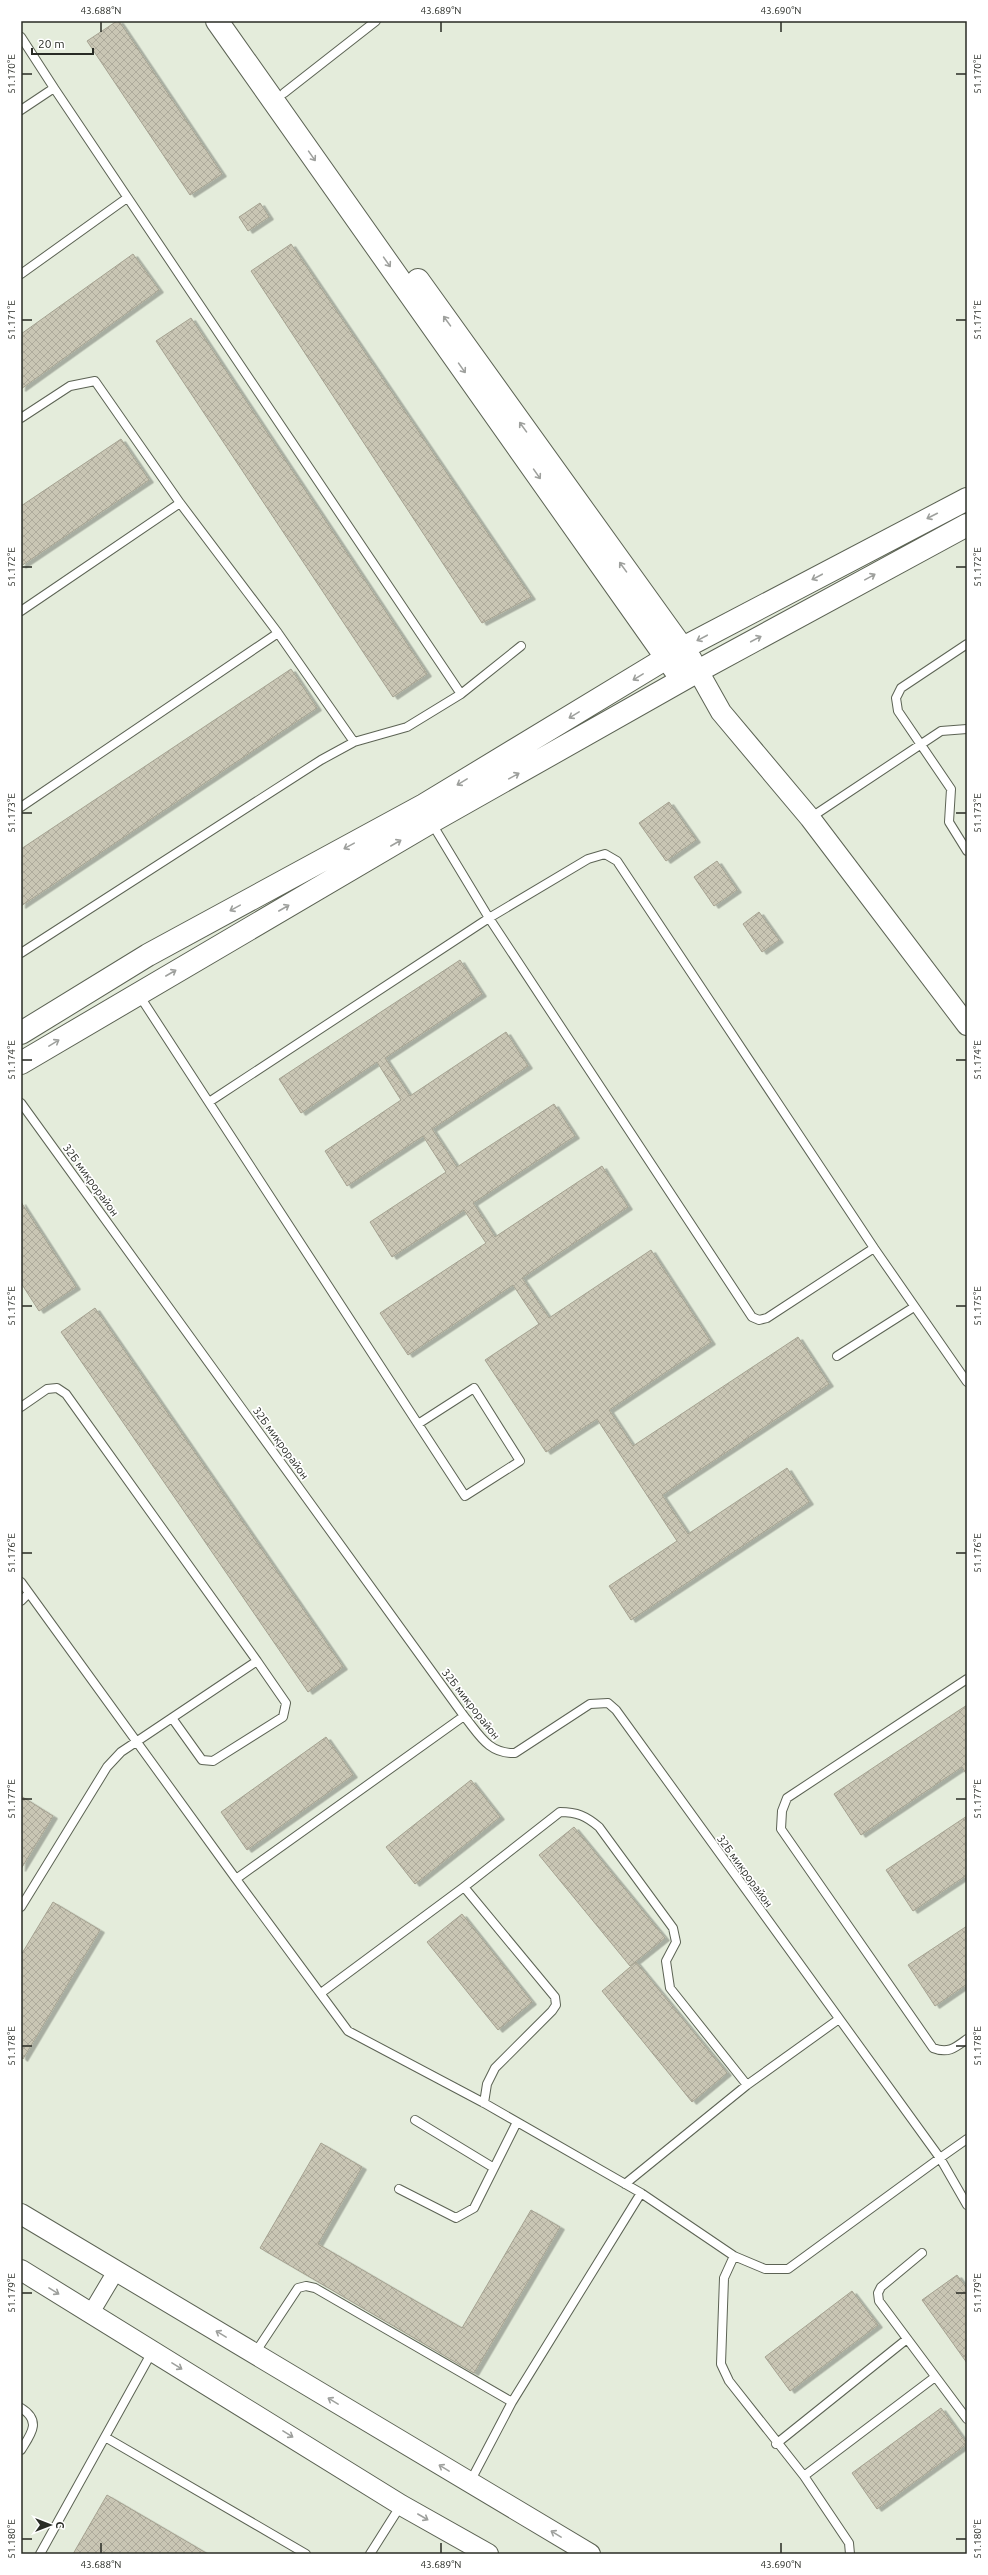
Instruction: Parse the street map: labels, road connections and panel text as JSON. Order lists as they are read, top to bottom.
{
  "streets": {
    "lane": ["32Б микрорайон"]
  },
  "scale_bar": "20 m",
  "north": "right",
  "coordinates": [
    "43.688°N",
    "43.689°N",
    "43.690°N",
    "51.170°E",
    "51.171°E",
    "51.172°E",
    "51.173°E",
    "51.174°E",
    "51.175°E",
    "51.176°E",
    "51.177°E",
    "51.178°E",
    "51.179°E",
    "51.180°E"
  ]
}
